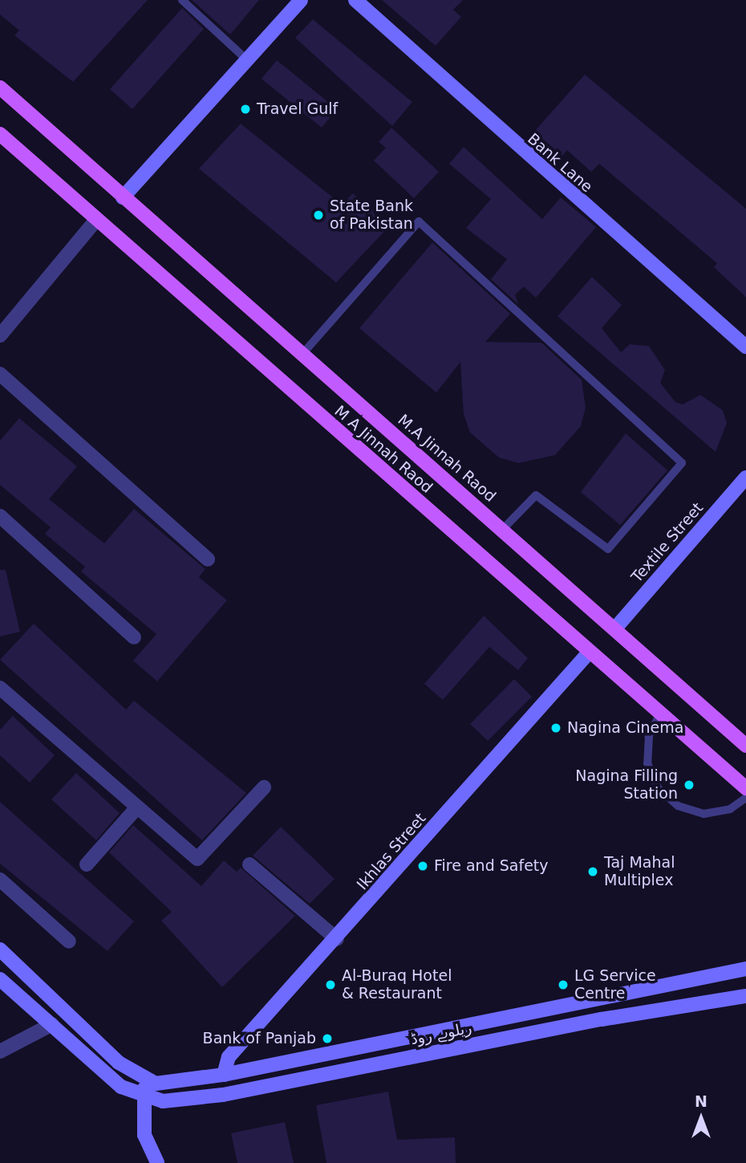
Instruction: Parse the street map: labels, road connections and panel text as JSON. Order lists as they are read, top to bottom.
{
  "streets": {
    "main road": [
      "Bank Lane",
      "M A Jinnah Raod",
      "M.A Jinnah Raod",
      "Textile Street",
      "Ikhlas Street",
      "ریلوے روڈ"
    ]
  },
  "crossings": [
    ["M A Jinnah Raod", "Ikhlas Street"],
    ["M.A Jinnah Raod", "Textile Street"],
    ["Ikhlas Street", "ریلوے روڈ"]
  ],
  "places": [
    "Travel Gulf",
    "State Bank of Pakistan",
    "Nagina Cinema",
    "Nagina Filling Station",
    "Fire and Safety",
    "Taj Mahal Multiplex",
    "Al-Buraq Hotel & Restaurant",
    "LG Service Centre",
    "Bank of Panjab"
  ],
  "north": "top"
}
